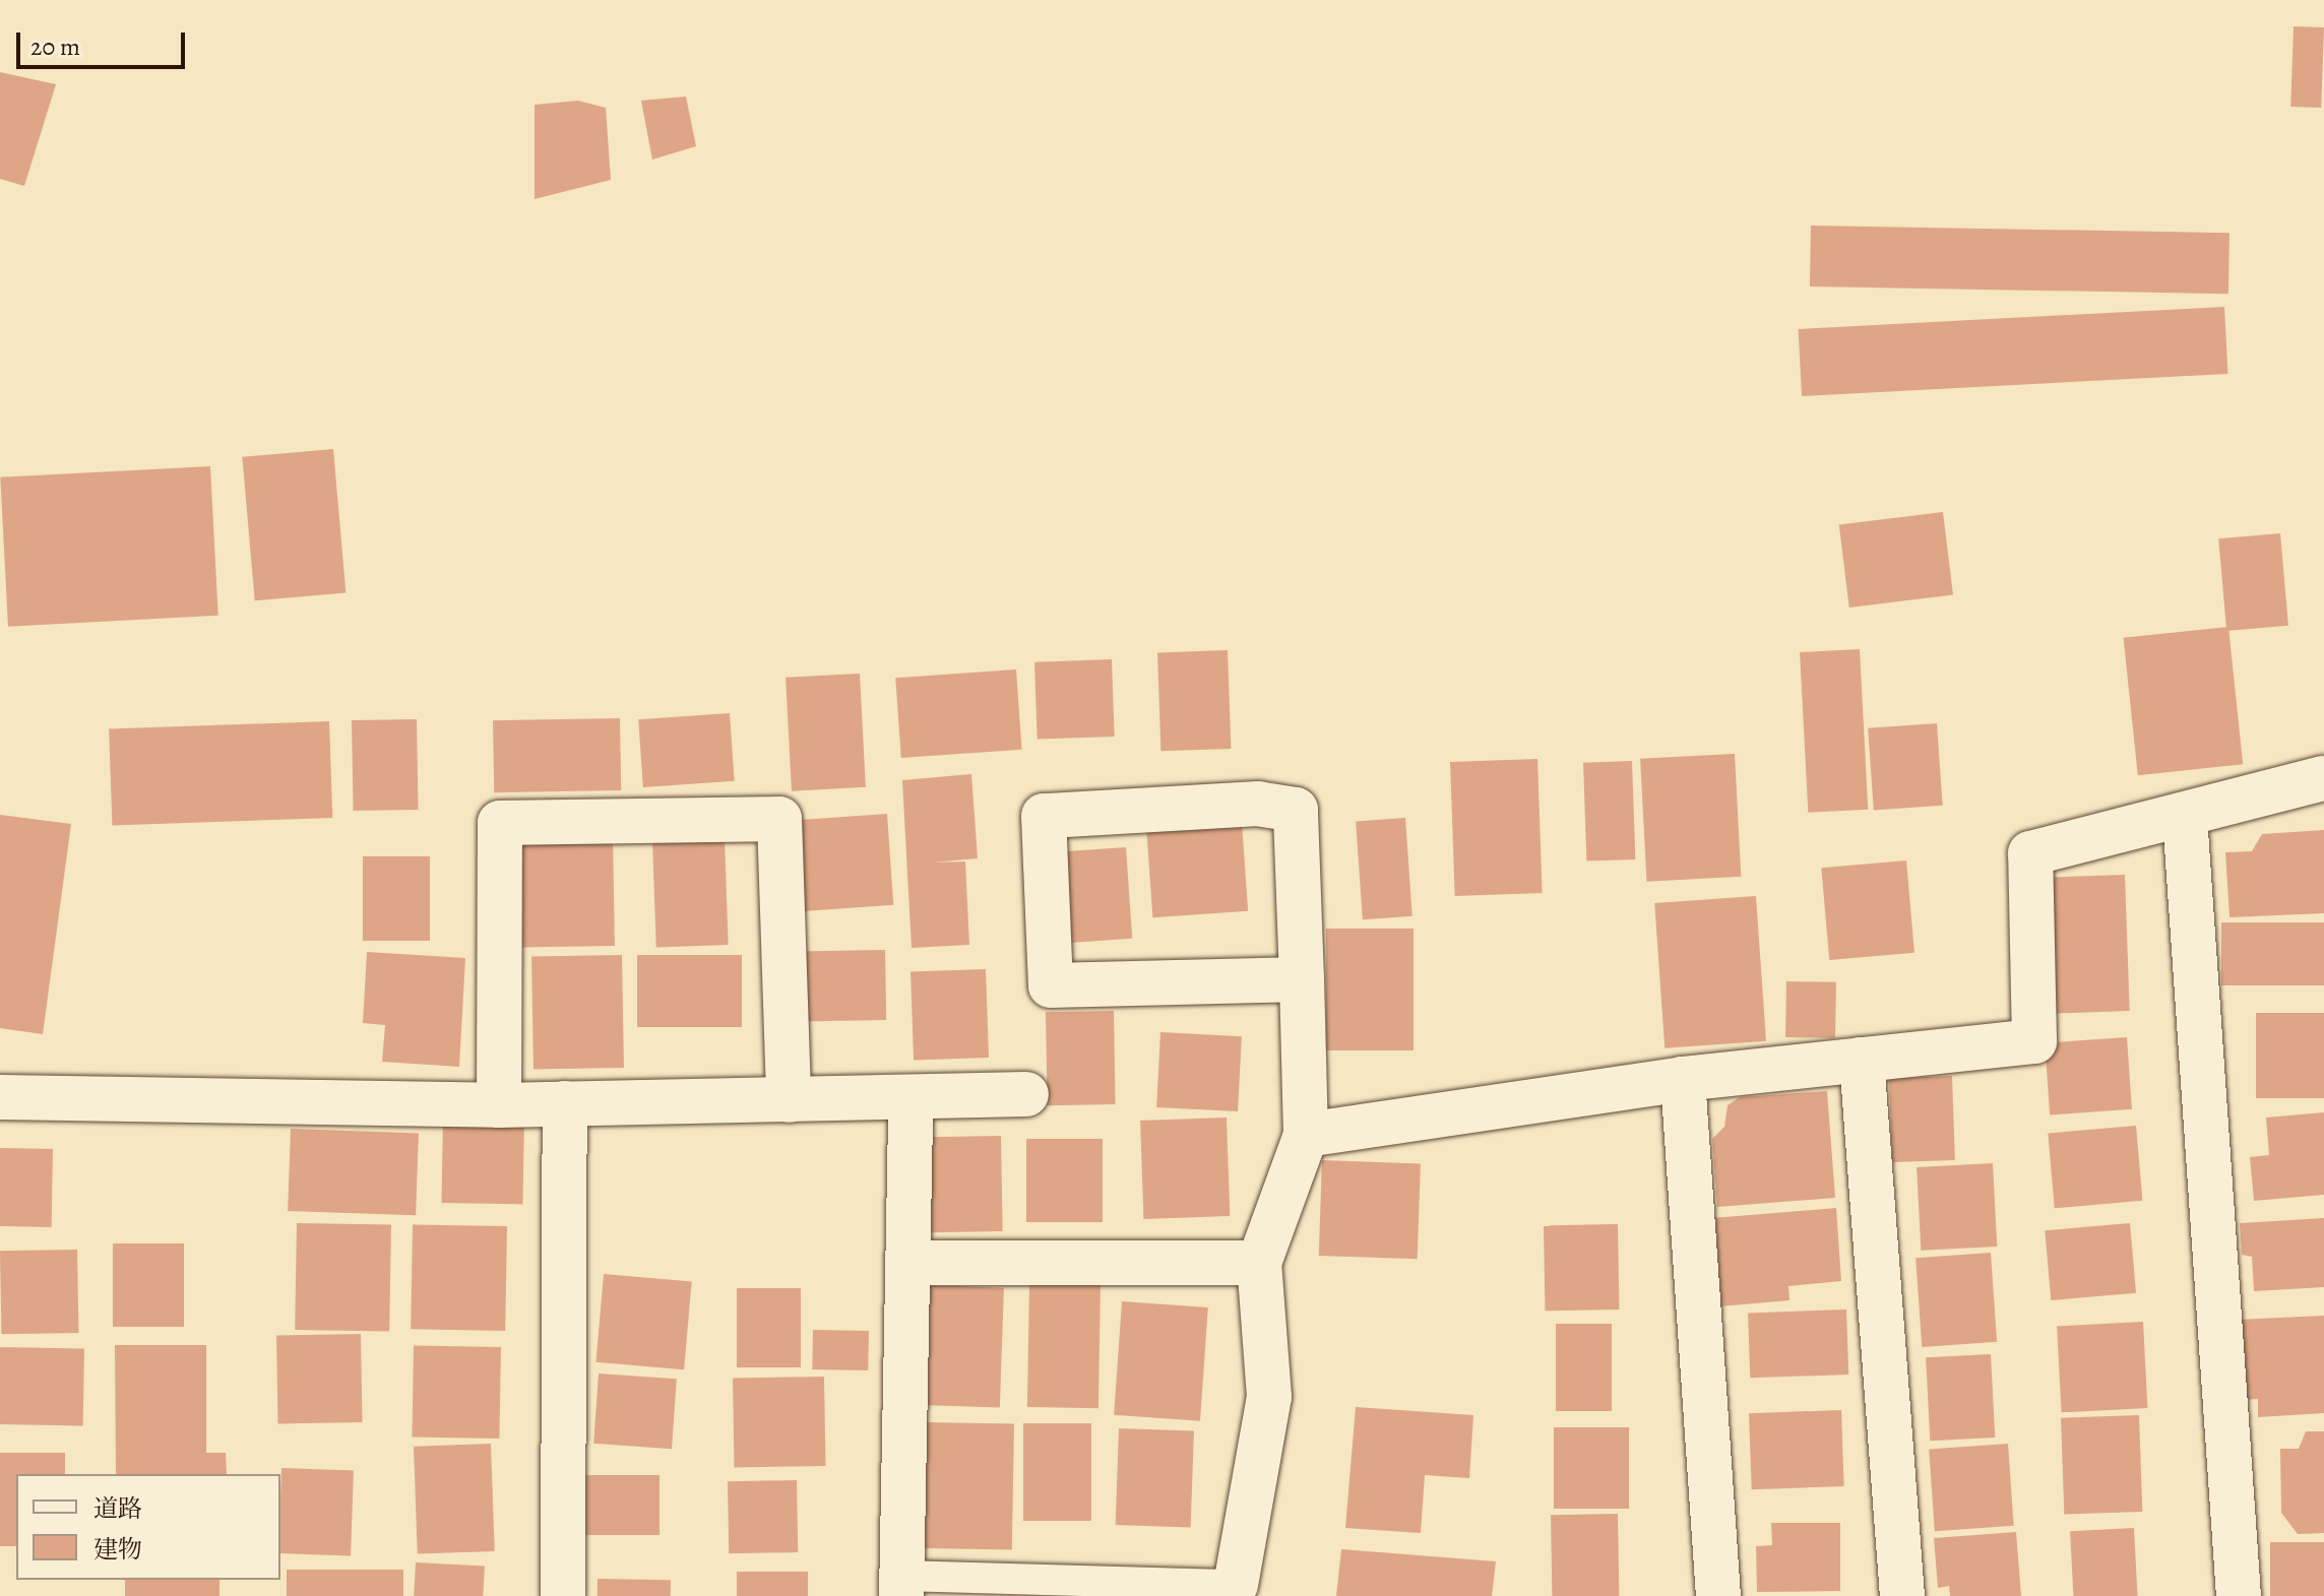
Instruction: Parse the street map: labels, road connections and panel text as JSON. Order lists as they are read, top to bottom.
{
  "legend": ["道路", "建物"],
  "scale_bar": "20 m"
}
